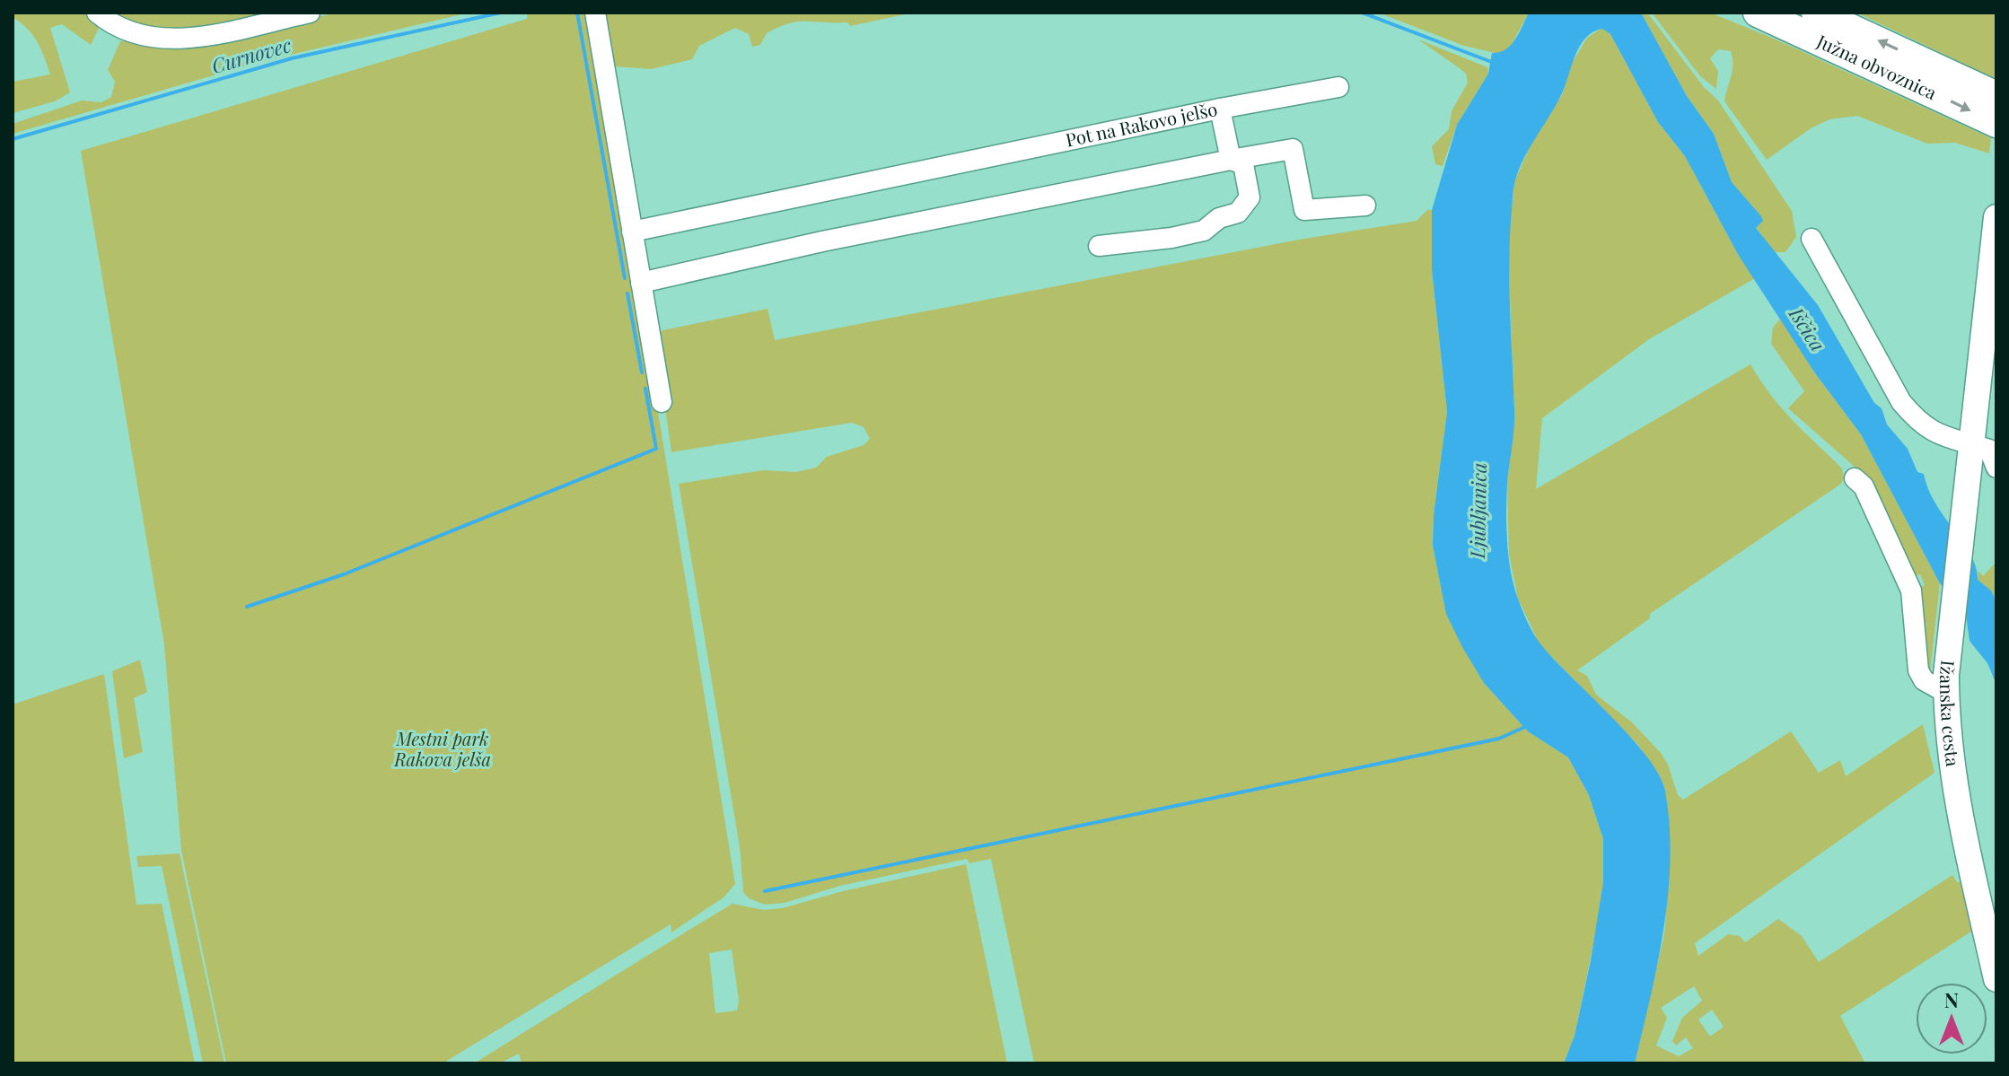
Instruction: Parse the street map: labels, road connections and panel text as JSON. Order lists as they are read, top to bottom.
{
  "streets": {
    "highway": ["Južna obvoznica"],
    "main road": ["Ižanska cesta"],
    "street": ["Pot na Rakovo jelšo"]
  },
  "water": ["Curnovec", "Iščica", "Ljubljanica"],
  "parks": ["Mestni park Rakova jelša"],
  "north": "top"
}
